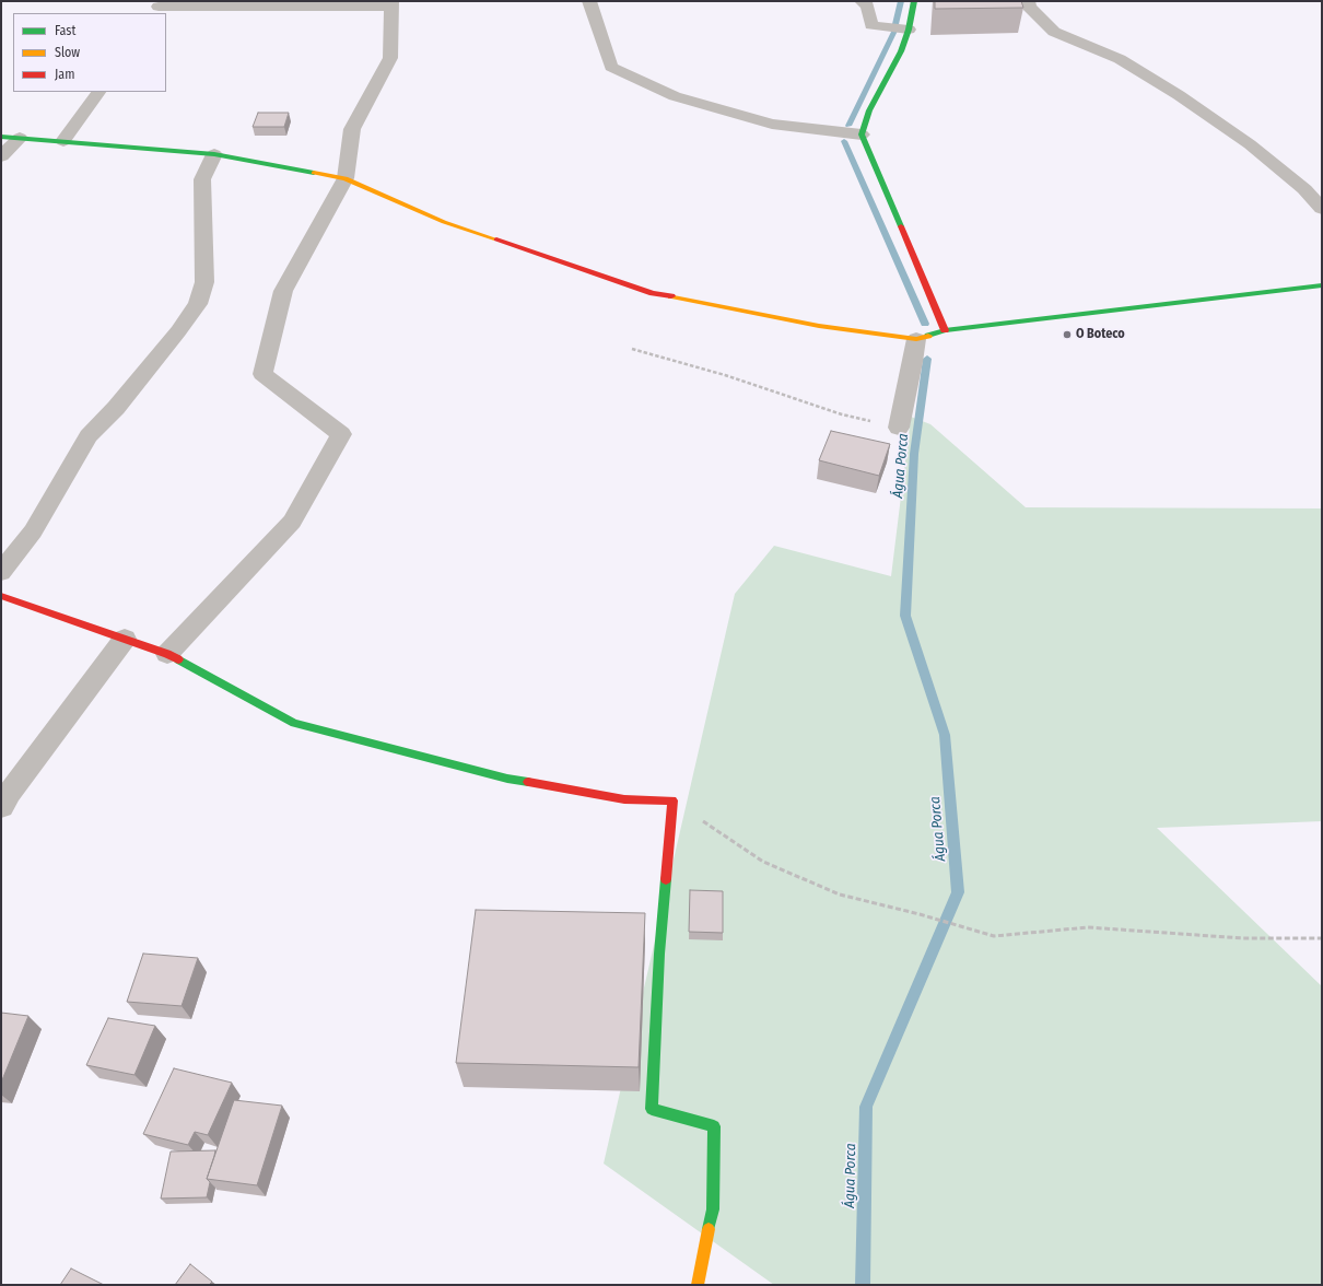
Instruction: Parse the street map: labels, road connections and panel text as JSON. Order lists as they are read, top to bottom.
{
  "water": ["Água Porca"],
  "places": ["O Boteco"],
  "legend": ["Fast", "Slow", "Jam"]
}
